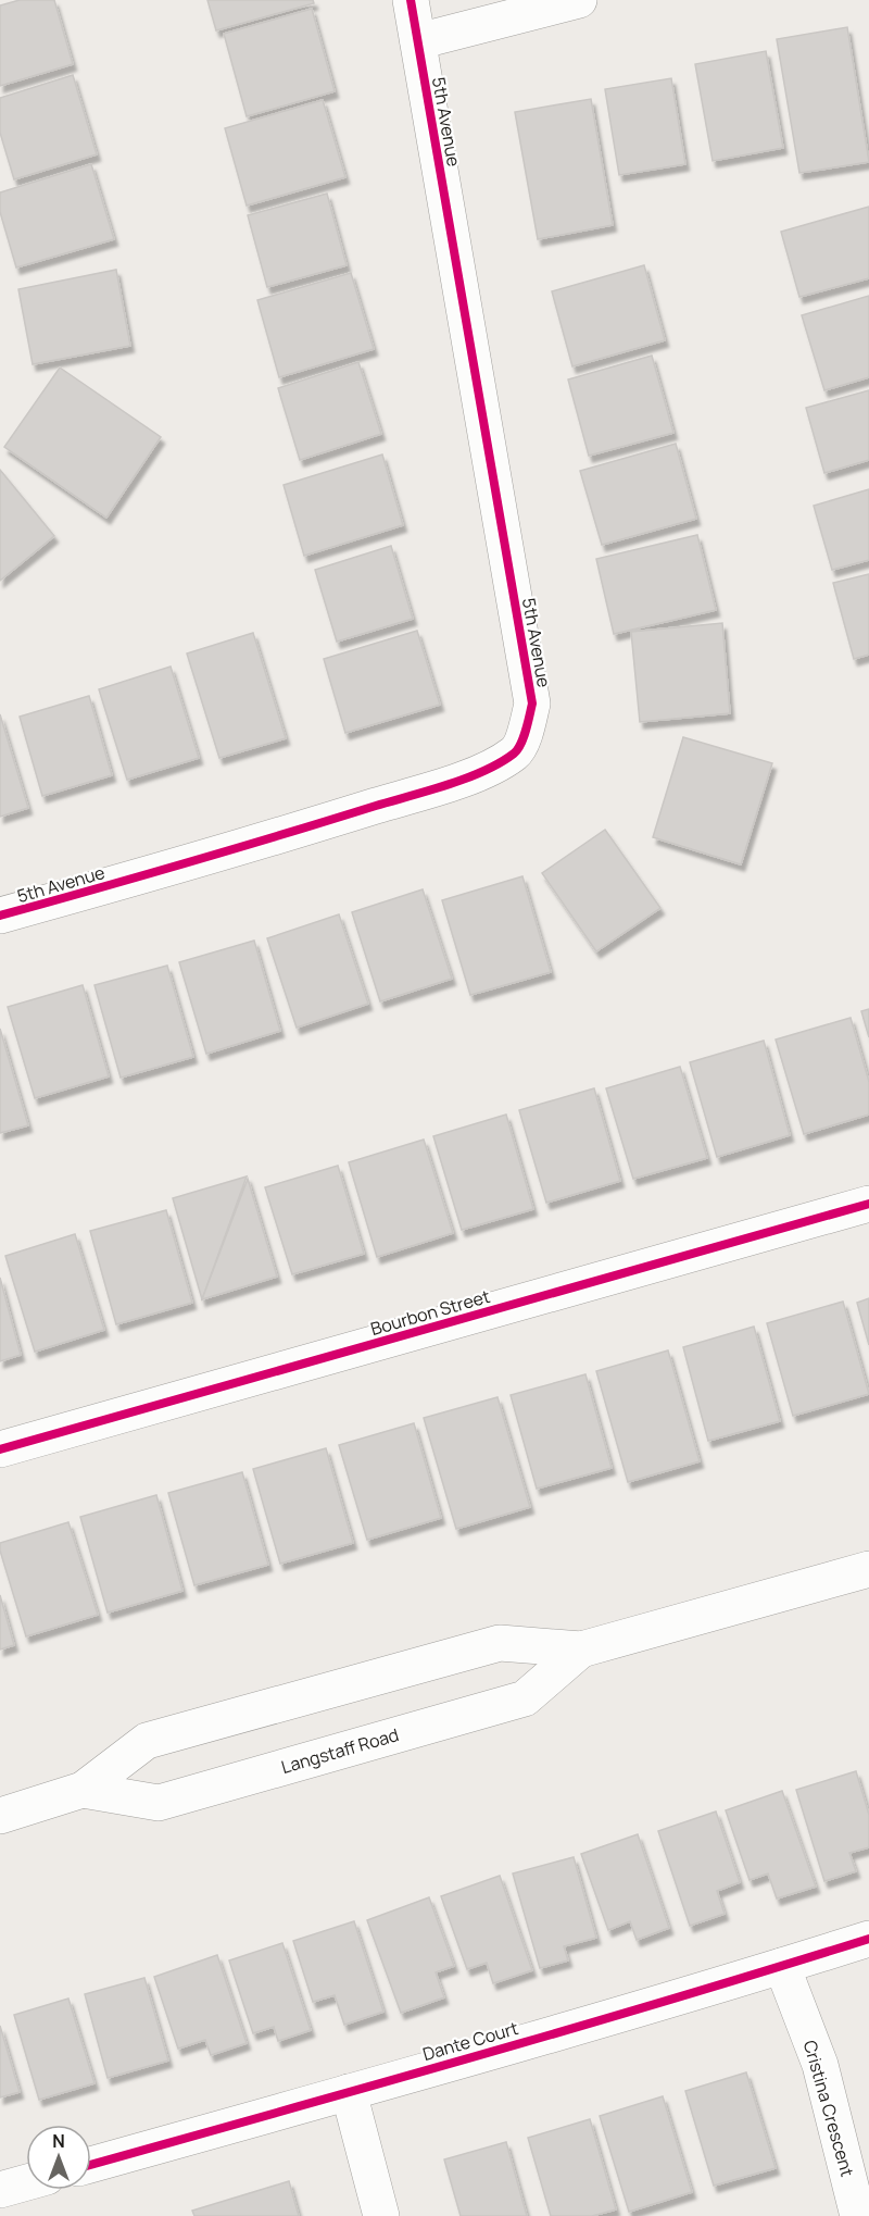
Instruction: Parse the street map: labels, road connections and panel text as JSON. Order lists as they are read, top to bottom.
{
  "streets": {
    "street": [
      "5th Avenue",
      "Bourbon Street",
      "Langstaff Road",
      "Dante Court",
      "Cristina Crescent"
    ]
  },
  "crossings": [
    ["Dante Court", "Cristina Crescent"]
  ],
  "north": "top"
}
